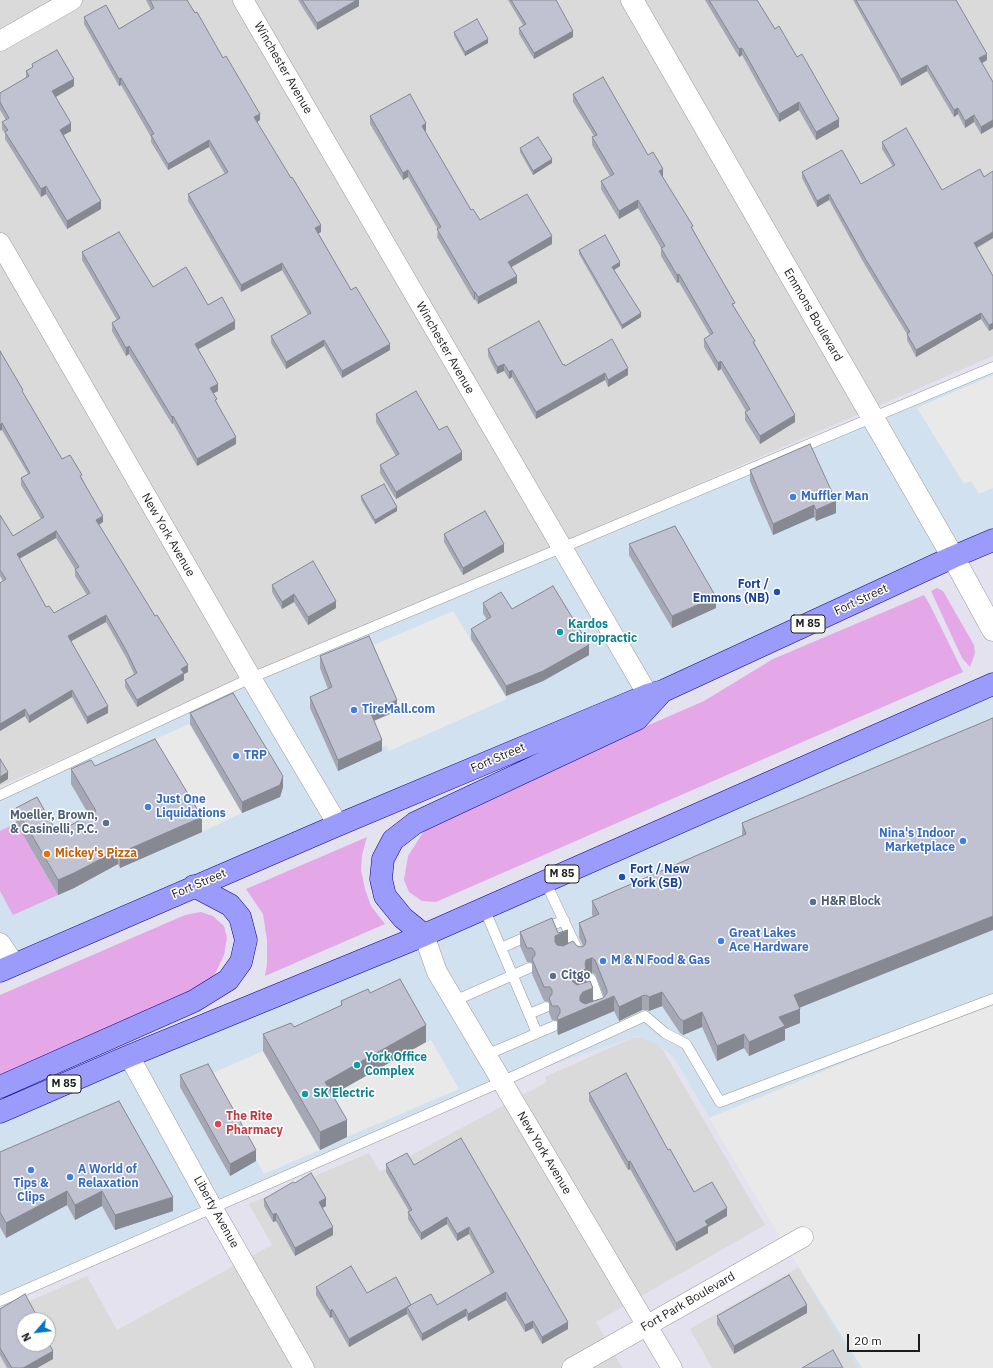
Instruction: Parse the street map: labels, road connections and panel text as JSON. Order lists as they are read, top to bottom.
{
  "streets": {
    "main road": ["Fort Street", "M 85"],
    "street": [
      "Winchester Avenue",
      "Emmons Boulevard",
      "New York Avenue",
      "Liberty Avenue",
      "Fort Park Boulevard"
    ]
  },
  "crossings": [
    ["Winchester Avenue", "Fort Street"],
    ["Emmons Boulevard", "Fort Street"],
    ["New York Avenue", "Fort Street"],
    ["New York Avenue", "M 85"],
    ["New York Avenue", "Fort Park Boulevard"],
    ["M 85", "Liberty Avenue"]
  ],
  "places": [
    "Muffler Man",
    "Fort / Emmons (NB)",
    "Kardos Chiropractic",
    "TireMall.com",
    "TRP",
    "Just One Liquidations",
    "Moeller, Brown, & Casinelli, P.C.",
    "Nina's Indoor Marketplace",
    "Mickey's Pizza",
    "Fort / New York (SB)",
    "H&R Block",
    "Great Lakes Ace Hardware",
    "M & N Food & Gas",
    "Citgo",
    "York Office Complex",
    "SK Electric",
    "The Rite Pharmacy",
    "Tips & Clips",
    "A World of Relaxation"
  ],
  "scale_bar": "20 m",
  "north": "bottom left"
}
